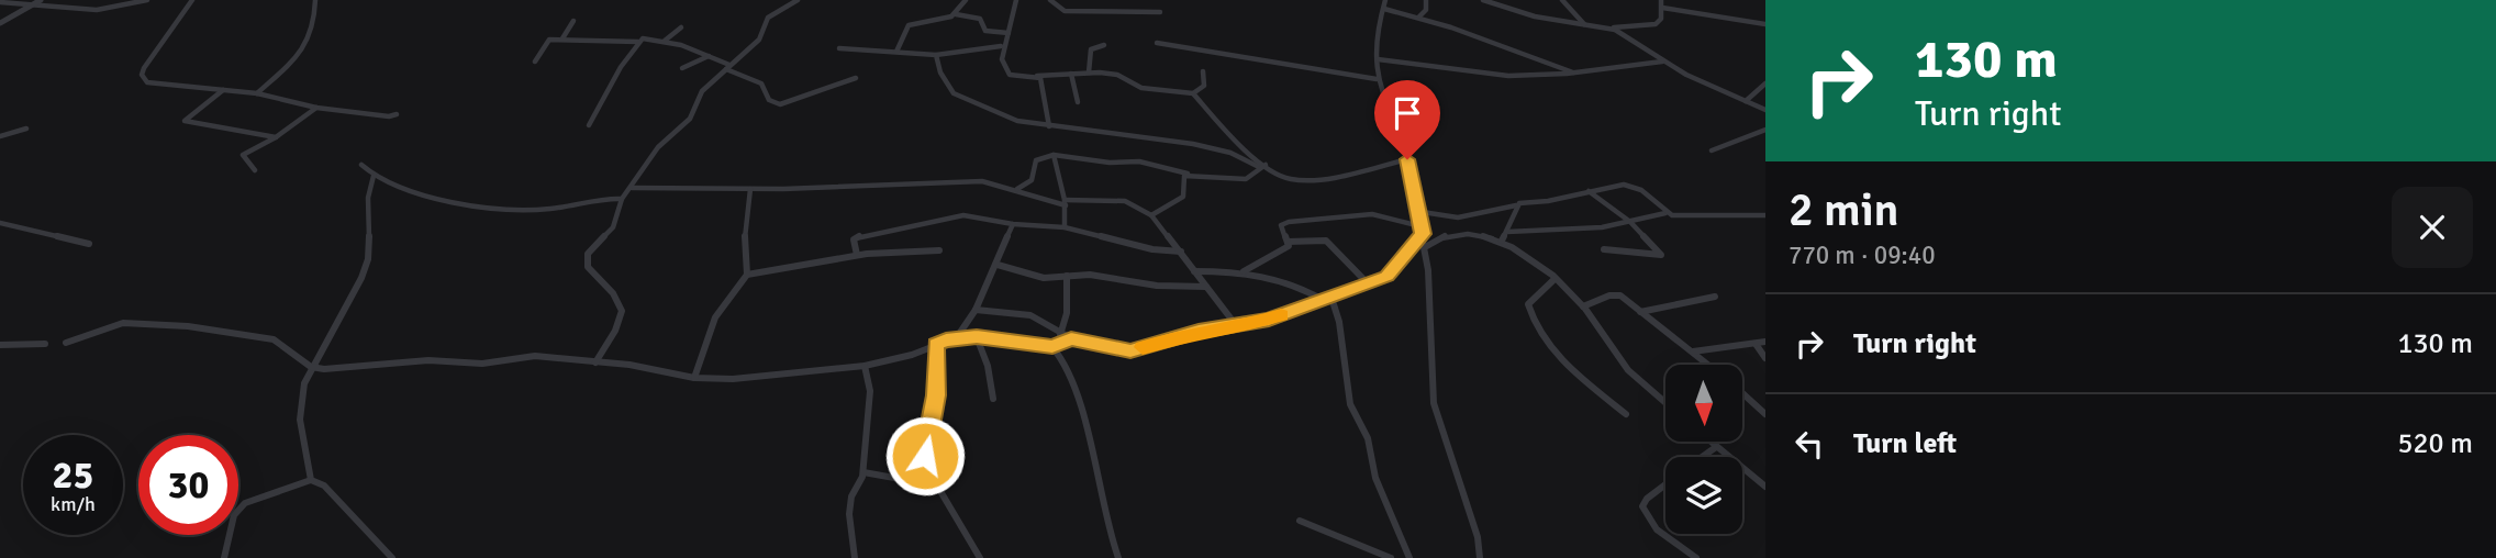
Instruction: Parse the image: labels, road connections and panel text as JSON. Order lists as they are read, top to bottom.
{
  "north": "bottom",
  "page": {
    "turn": ["130 m", "Turn right"],
    "heading": ["2 min", "770 m · 09:40"],
    "list": [
      {
        "name": "Turn right",
        "value": "130 m"
      },
      {
        "name": "Turn left",
        "value": "520 m"
      }
    ],
    "speed": "25 km/h",
    "limit": "30"
  }
}
